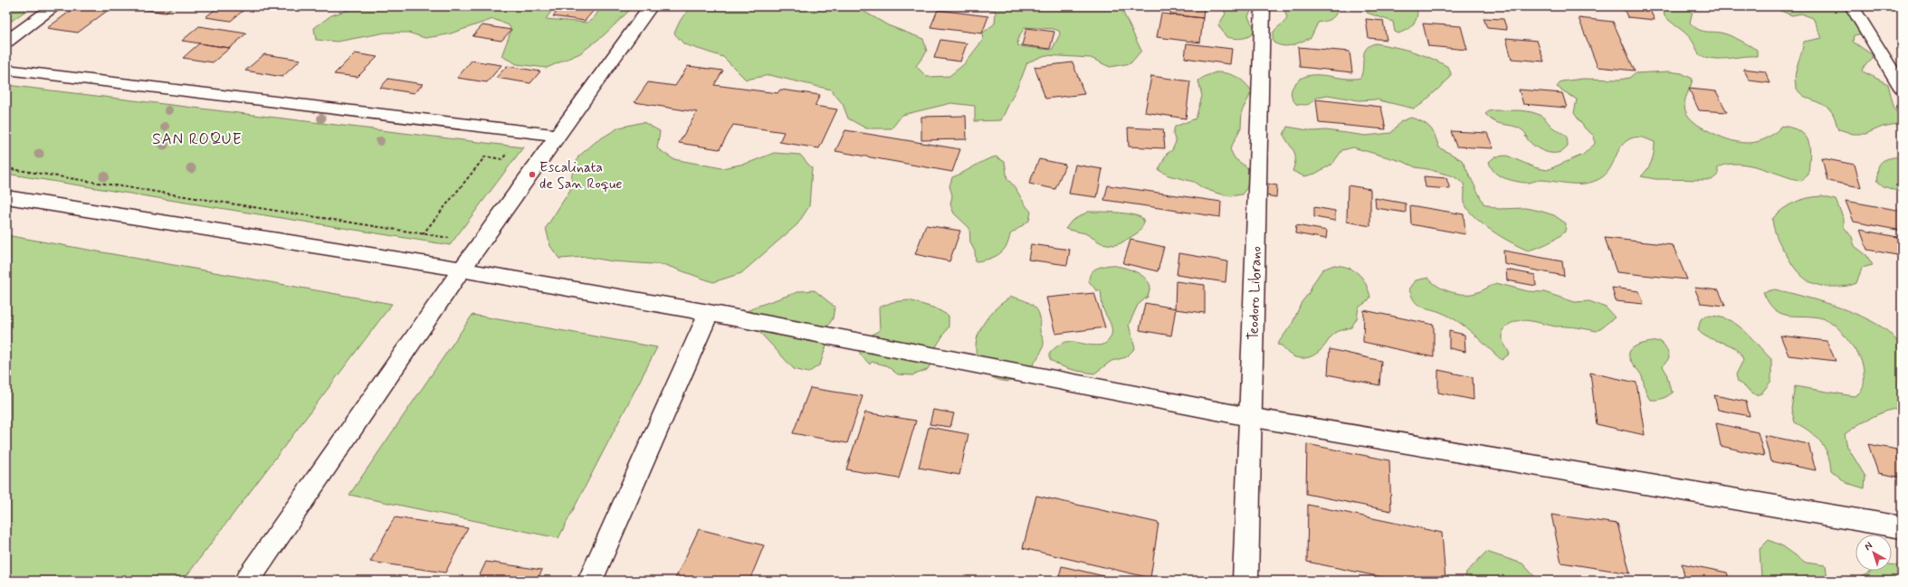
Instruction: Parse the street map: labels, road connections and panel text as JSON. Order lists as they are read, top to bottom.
{
  "streets": {
    "street": ["Teodoro Librano"]
  },
  "districts": ["SAN ROQUE"],
  "places": ["Escalinata de San Roque"],
  "north": "top left"
}
